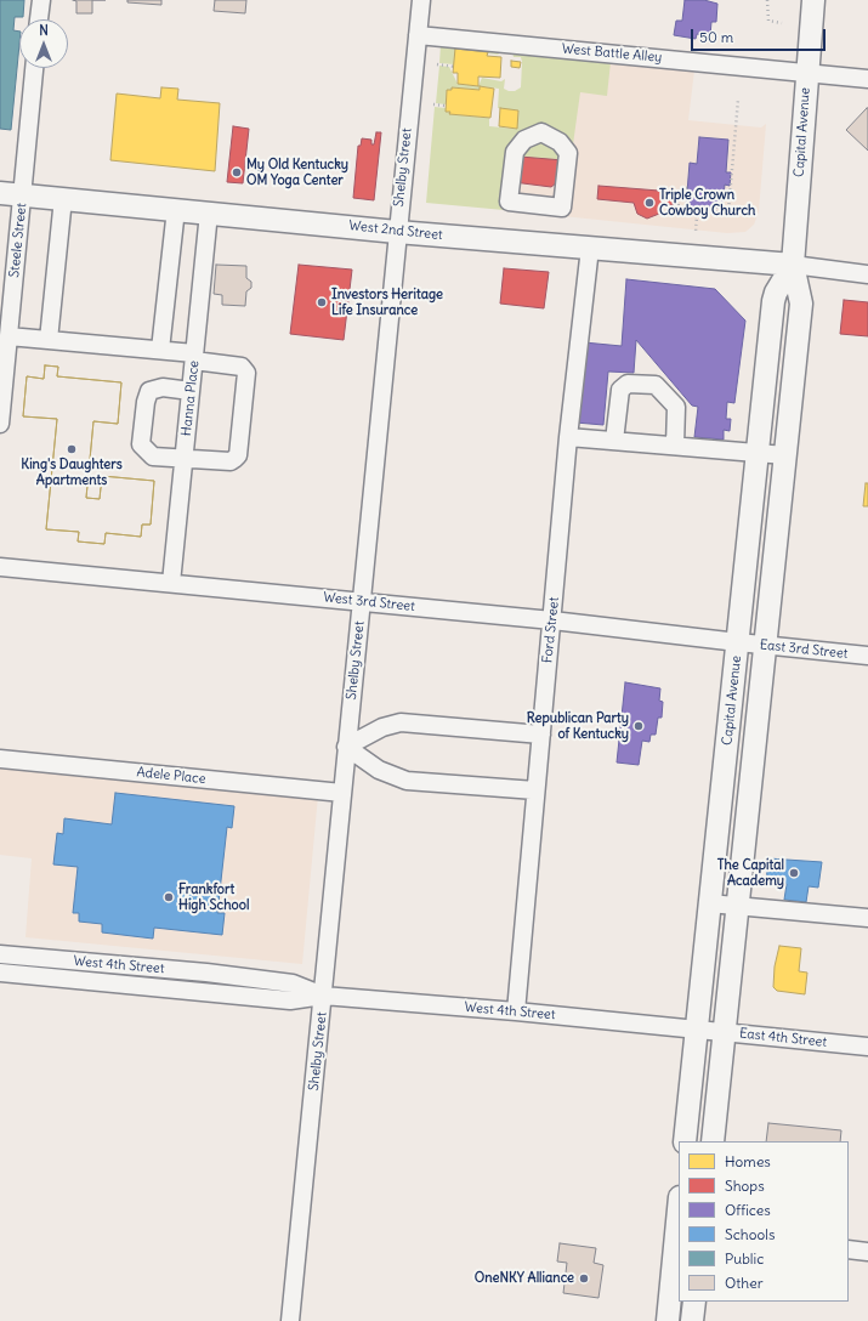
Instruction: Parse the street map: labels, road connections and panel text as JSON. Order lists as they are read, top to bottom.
{
  "streets": {
    "main road": ["Capital Avenue", "West 2nd Street"],
    "street": [
      "West Battle Alley",
      "Shelby Street",
      "Steele Street",
      "Hanna Place",
      "West 3rd Street",
      "Ford Street",
      "East 3rd Street",
      "Adele Place",
      "West 4th Street",
      "East 4th Street"
    ]
  },
  "crossings": [
    ["West Battle Alley", "Capital Avenue"],
    ["West Battle Alley", "Shelby Street"],
    ["Capital Avenue", "West 2nd Street"],
    ["Capital Avenue", "West 3rd Street"],
    ["Capital Avenue", "East 3rd Street"],
    ["Capital Avenue", "West 4th Street"],
    ["Capital Avenue", "East 4th Street"],
    ["Shelby Street", "West 2nd Street"],
    ["Shelby Street", "West 3rd Street"],
    ["Shelby Street", "Adele Place"],
    ["Shelby Street", "West 4th Street"],
    ["West 2nd Street", "Steele Street"],
    ["West 2nd Street", "Hanna Place"],
    ["West 2nd Street", "Ford Street"],
    ["Hanna Place", "West 3rd Street"],
    ["West 3rd Street", "Ford Street"],
    ["West 3rd Street", "East 3rd Street"],
    ["Ford Street", "West 4th Street"],
    ["West 4th Street", "East 4th Street"]
  ],
  "places": [
    "My Old Kentucky OM Yoga Center",
    "Triple Crown Cowboy Church",
    "Investors Heritage Life Insurance",
    "King's Daughters Apartments",
    "Republican Party of Kentucky",
    "The Capital Academy",
    "Frankfort High School",
    "OneNKY Alliance"
  ],
  "legend": [
    "Homes",
    "Shops",
    "Offices",
    "Schools",
    "Public",
    "Other"
  ],
  "scale_bar": "50 m",
  "north": "top"
}
